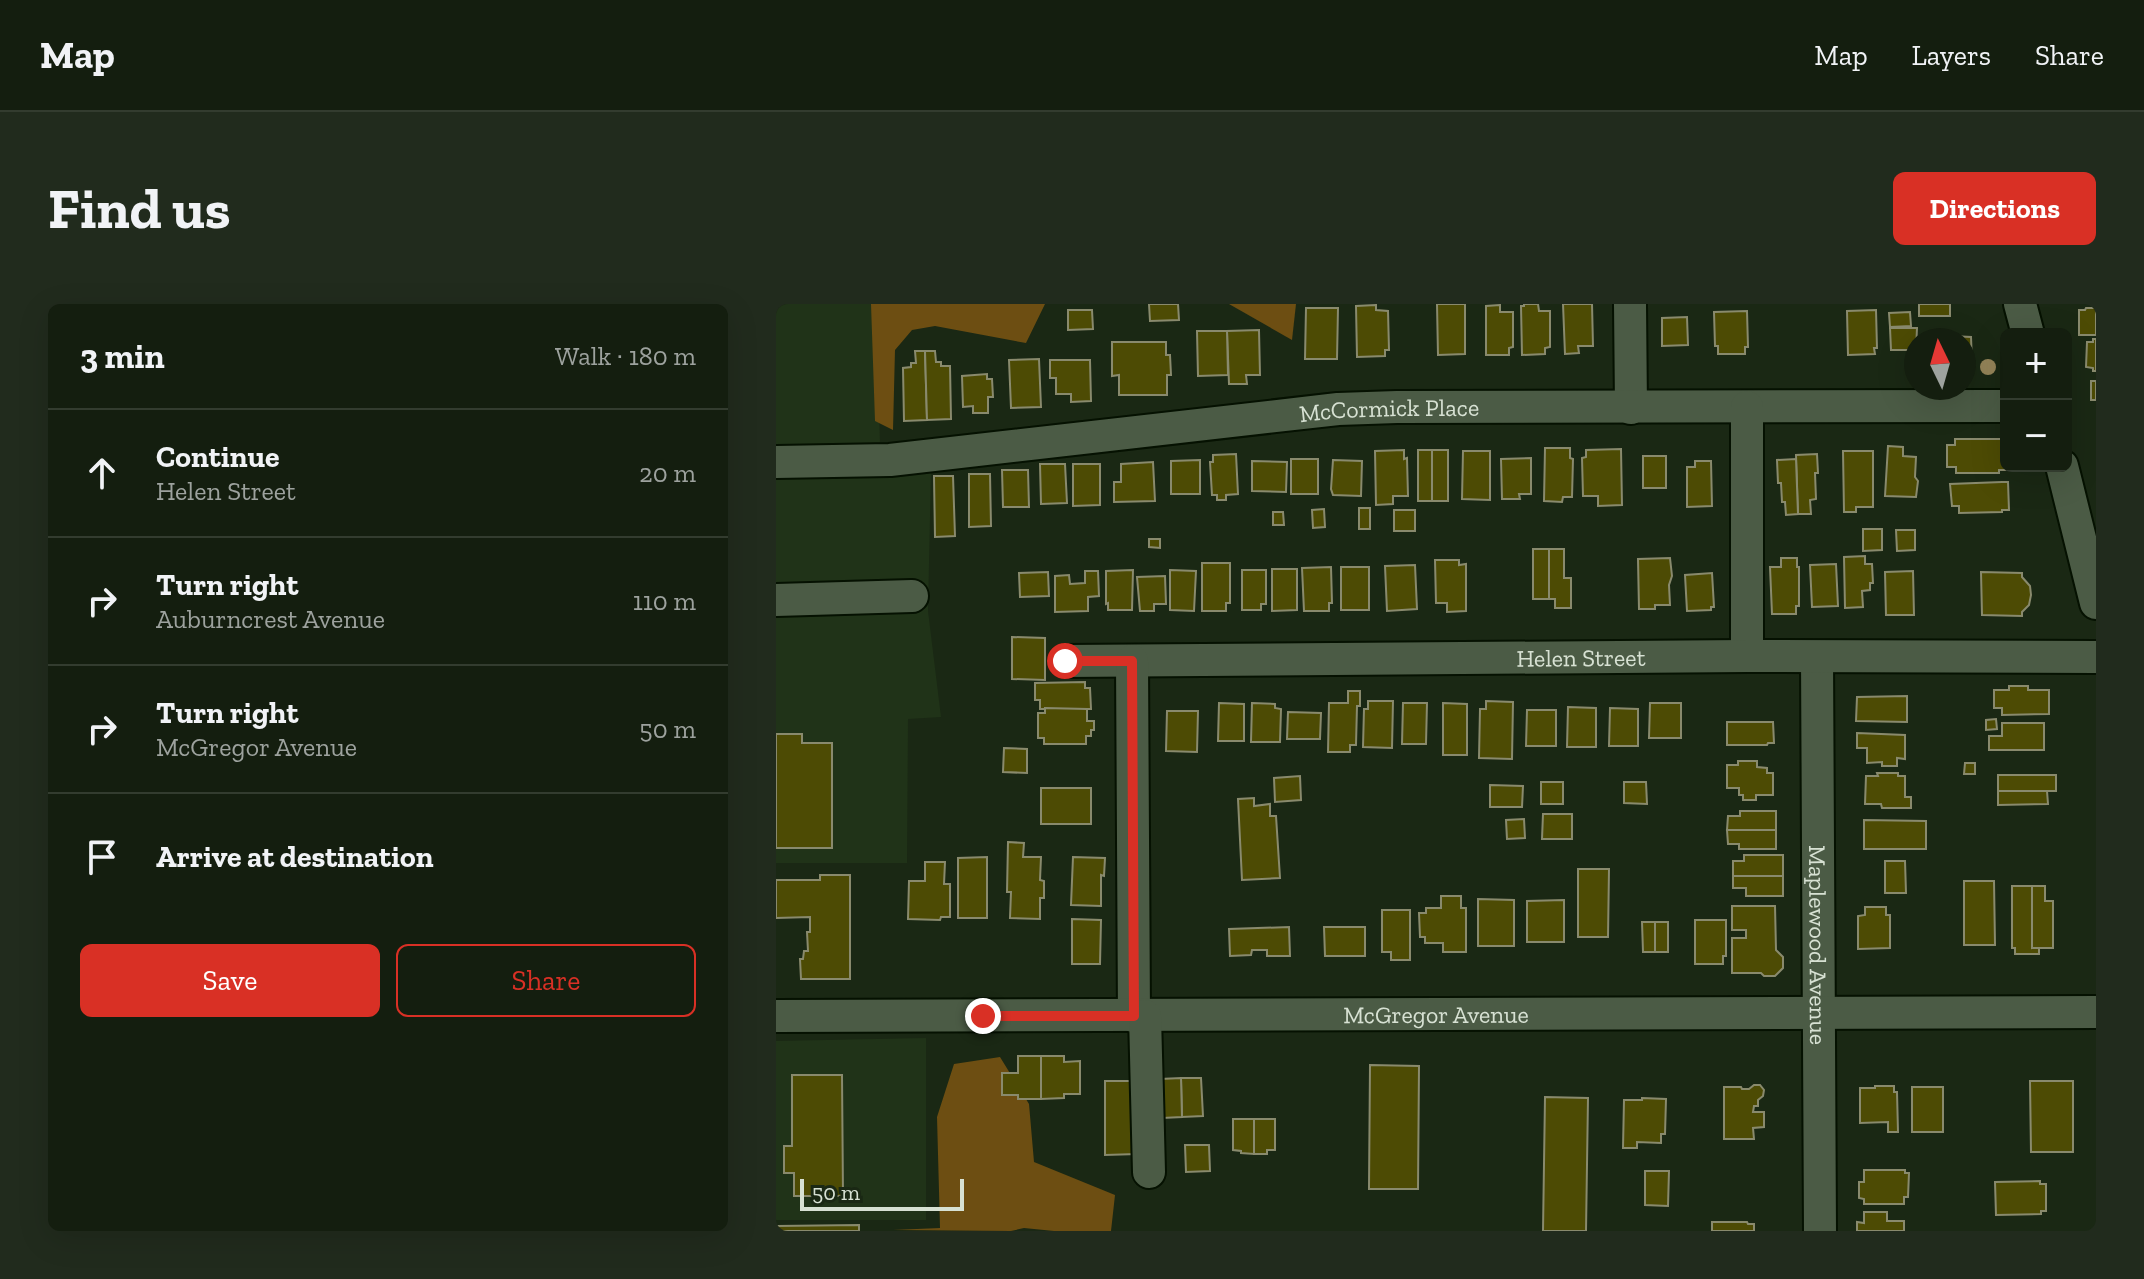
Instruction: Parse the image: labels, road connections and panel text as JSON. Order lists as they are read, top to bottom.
{
  "streets": {
    "street": [
      "McCormick Place",
      "Helen Street",
      "Maplewood Avenue",
      "McGregor Avenue"
    ]
  },
  "crossings": [
    ["Helen Street", "Maplewood Avenue"],
    ["Maplewood Avenue", "McGregor Avenue"]
  ],
  "scale_bar": "50 m",
  "north": "top",
  "page": {
    "header": "Map",
    "nav": ["Map", "Layers", "Share"],
    "buttons": [
      "Directions",
      ["Save", "Share"]
    ],
    "title": "Find us",
    "heading": ["3 min", "Walk · 180 m"],
    "map_buttons": ["+", "−"],
    "list": [
      ["Continue", "Helen Street", "20 m"],
      ["Turn right", "Auburncrest Avenue", "110 m"],
      ["Turn right", "McGregor Avenue", "50 m"],
      "Arrive at destination"
    ],
    "scale": "50 m"
  }
}
